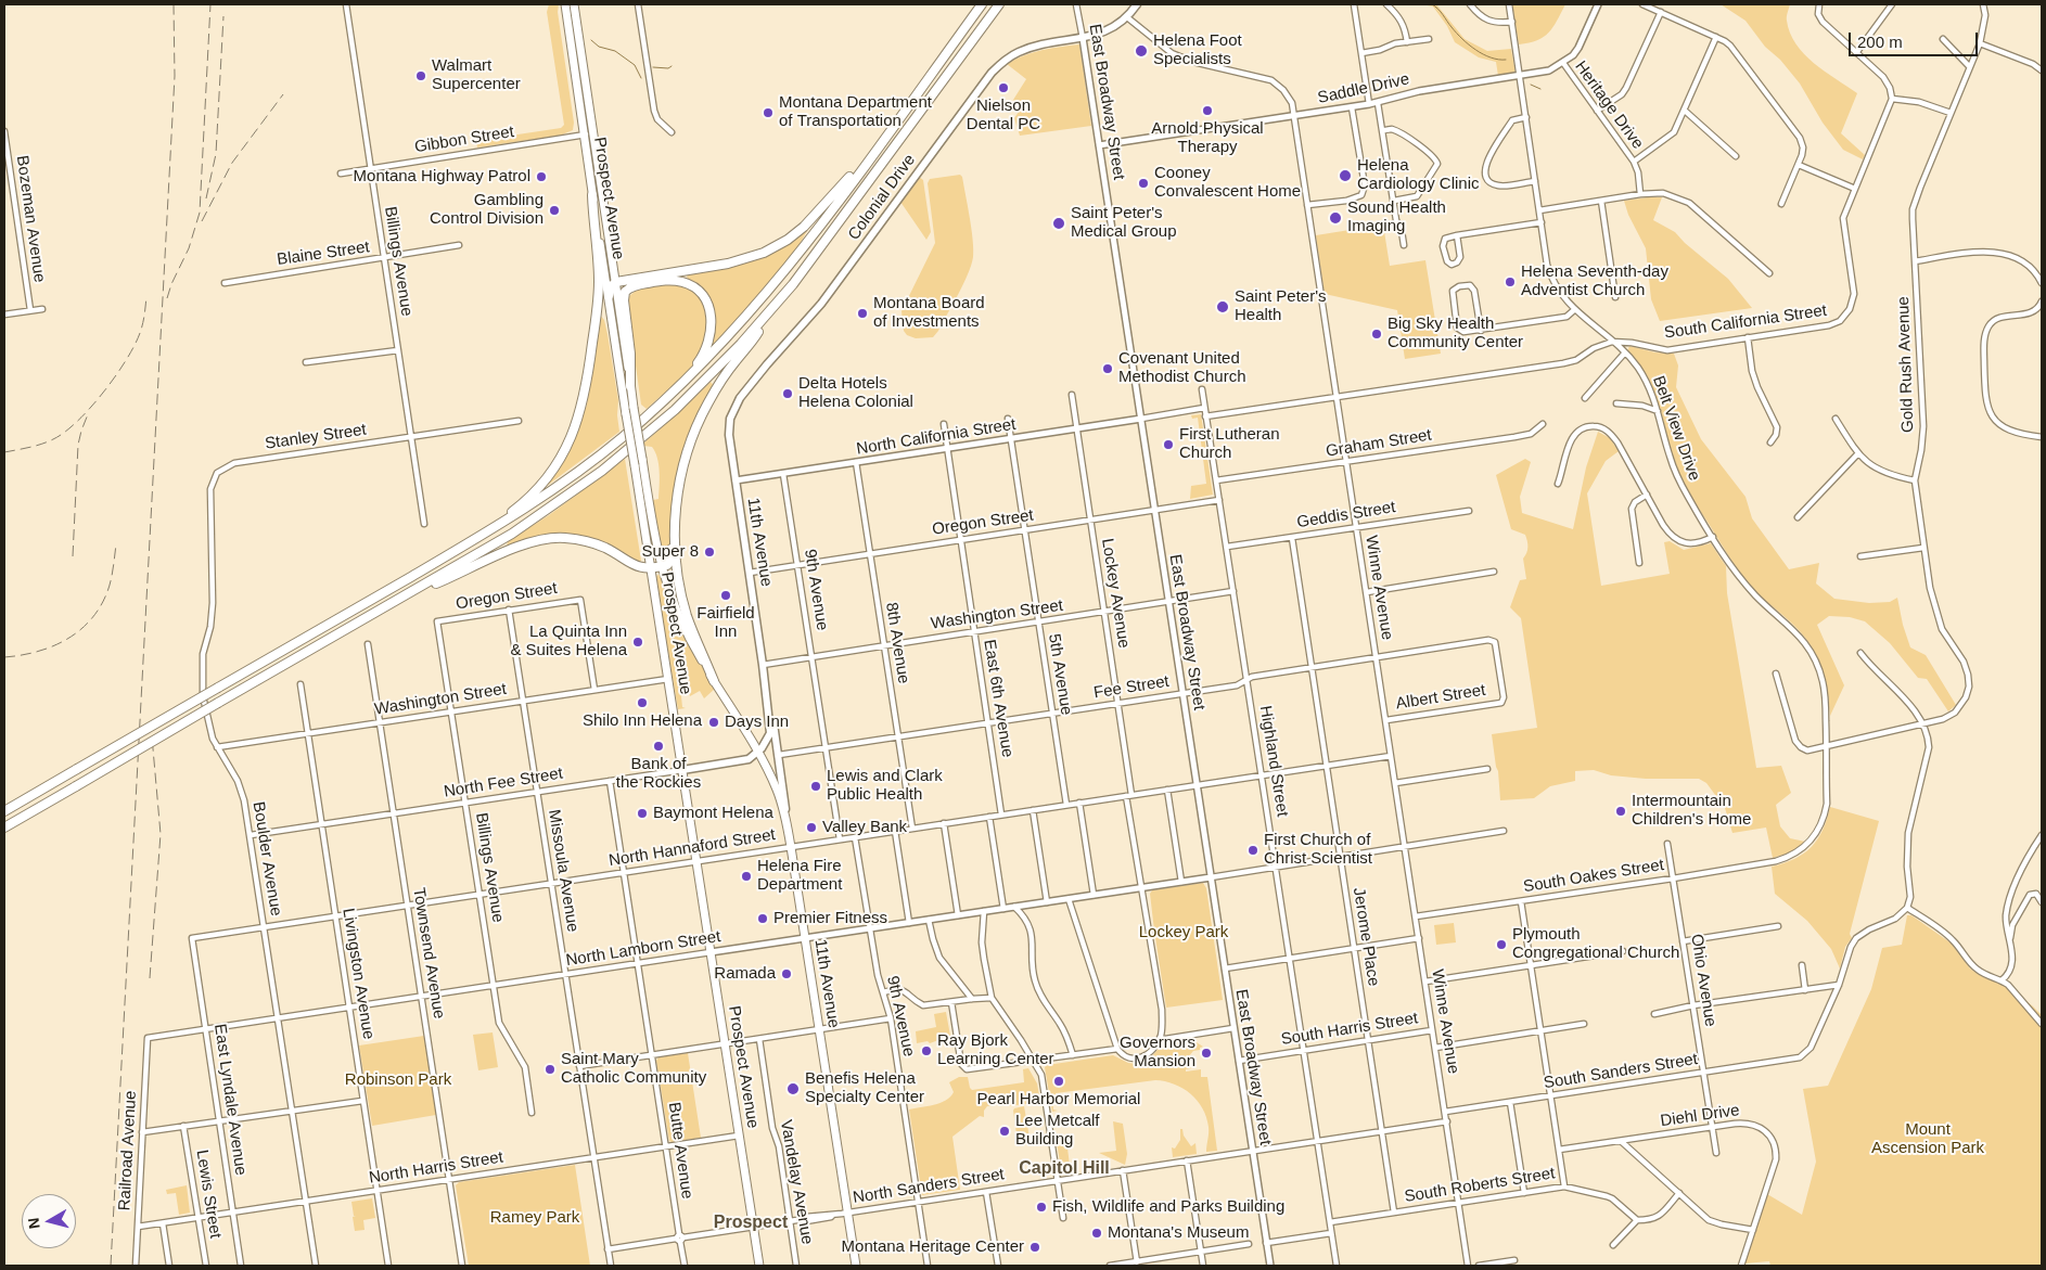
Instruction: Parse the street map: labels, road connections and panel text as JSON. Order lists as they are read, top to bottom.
{
  "streets": {
    "highway": ["Prospect Avenue", "11th Avenue"],
    "main road": ["Colonial Drive", "North Fee Street"],
    "street": [
      "Saddle Drive",
      "East Broadway Street",
      "Heritage Drive",
      "Gibbon Street",
      "Bozeman Avenue",
      "Blaine Street",
      "Billings Avenue",
      "South California Street",
      "Gold Rush Avenue",
      "Belt View Drive",
      "Stanley Street",
      "North California Street",
      "Graham Street",
      "Geddis Street",
      "Oregon Street",
      "Winne Avenue",
      "9th Avenue",
      "Lockey Avenue",
      "Washington Street",
      "8th Avenue",
      "5th Avenue",
      "Fee Street",
      "Albert Street",
      "East 6th Avenue",
      "Highland Street",
      "North Hannaford Street",
      "Boulder Avenue",
      "Missoula Avenue",
      "South Oakes Street",
      "Jerome Place",
      "North Lamborn Street",
      "Townsend Avenue",
      "Livingston Avenue",
      "Ohio Avenue",
      "South Harris Street",
      "South Sanders Street",
      "East Lyndale Avenue",
      "Diehl Drive",
      "Railroad Avenue",
      "Butte Avenue",
      "North Harris Street",
      "Vandelay Avenue",
      "South Roberts Street",
      "North Sanders Street",
      "Lewis Street"
    ]
  },
  "crossings": [
    ["Saddle Drive", "East Broadway Street"],
    ["Saddle Drive", "Heritage Drive"],
    ["Saddle Drive", "Belt View Drive"],
    ["Saddle Drive", "Winne Avenue"],
    ["East Broadway Street", "Colonial Drive"],
    ["East Broadway Street", "North California Street"],
    ["East Broadway Street", "Oregon Street"],
    ["East Broadway Street", "Washington Street"],
    ["East Broadway Street", "Fee Street"],
    ["East Broadway Street", "North Hannaford Street"],
    ["East Broadway Street", "North Lamborn Street"],
    ["East Broadway Street", "South Harris Street"],
    ["East Broadway Street", "North Sanders Street"],
    ["Gibbon Street", "Prospect Avenue"],
    ["Gibbon Street", "Billings Avenue"],
    ["Colonial Drive", "North California Street"],
    ["Colonial Drive", "11th Avenue"],
    ["Colonial Drive", "Winne Avenue"],
    ["Prospect Avenue", "11th Avenue"],
    ["Prospect Avenue", "Washington Street"],
    ["Prospect Avenue", "North Fee Street"],
    ["Prospect Avenue", "North Hannaford Street"],
    ["Prospect Avenue", "North Lamborn Street"],
    ["Prospect Avenue", "North Harris Street"],
    ["Prospect Avenue", "North Sanders Street"],
    ["Blaine Street", "Billings Avenue"],
    ["Billings Avenue", "Stanley Street"],
    ["Billings Avenue", "Oregon Street"],
    ["Billings Avenue", "Washington Street"],
    ["Billings Avenue", "North Fee Street"],
    ["Billings Avenue", "North Hannaford Street"],
    ["Billings Avenue", "North Lamborn Street"],
    ["South California Street", "Belt View Drive"],
    ["South California Street", "Winne Avenue"],
    ["South California Street", "Highland Street"],
    ["Gold Rush Avenue", "Belt View Drive"],
    ["Belt View Drive", "South Oakes Street"],
    ["Stanley Street", "Boulder Avenue"],
    ["North California Street", "11th Avenue"],
    ["North California Street", "9th Avenue"],
    ["North California Street", "Lockey Avenue"],
    ["North California Street", "8th Avenue"],
    ["North California Street", "5th Avenue"],
    ["North California Street", "East 6th Avenue"],
    ["Graham Street", "Winne Avenue"],
    ["Graham Street", "Highland Street"],
    ["Geddis Street", "Winne Avenue"],
    ["Geddis Street", "Highland Street"],
    ["Geddis Street", "Jerome Place"],
    ["Oregon Street", "11th Avenue"],
    ["Oregon Street", "9th Avenue"],
    ["Oregon Street", "Lockey Avenue"],
    ["Oregon Street", "Washington Street"],
    ["Oregon Street", "8th Avenue"],
    ["Oregon Street", "5th Avenue"],
    ["Oregon Street", "East 6th Avenue"],
    ["Oregon Street", "Highland Street"],
    ["Oregon Street", "Missoula Avenue"],
    ["11th Avenue", "Washington Street"],
    ["11th Avenue", "North Fee Street"],
    ["11th Avenue", "North Hannaford Street"],
    ["11th Avenue", "North Lamborn Street"],
    ["11th Avenue", "North Sanders Street"],
    ["Winne Avenue", "Fee Street"],
    ["Winne Avenue", "Albert Street"],
    ["Winne Avenue", "North Hannaford Street"],
    ["Winne Avenue", "South Oakes Street"],
    ["Winne Avenue", "South Harris Street"],
    ["Winne Avenue", "South Sanders Street"],
    ["Winne Avenue", "South Roberts Street"],
    ["Winne Avenue", "North Sanders Street"],
    ["9th Avenue", "Washington Street"],
    ["9th Avenue", "North Hannaford Street"],
    ["9th Avenue", "North Lamborn Street"],
    ["9th Avenue", "North Sanders Street"],
    ["Lockey Avenue", "Washington Street"],
    ["Lockey Avenue", "Fee Street"],
    ["Lockey Avenue", "North Hannaford Street"],
    ["Lockey Avenue", "North Lamborn Street"],
    ["Washington Street", "8th Avenue"],
    ["Washington Street", "5th Avenue"],
    ["Washington Street", "East 6th Avenue"],
    ["Washington Street", "Highland Street"],
    ["Washington Street", "Boulder Avenue"],
    ["Washington Street", "Missoula Avenue"],
    ["Washington Street", "Townsend Avenue"],
    ["Washington Street", "Livingston Avenue"],
    ["8th Avenue", "North Hannaford Street"],
    ["5th Avenue", "Fee Street"],
    ["5th Avenue", "North Hannaford Street"],
    ["Fee Street", "Albert Street"],
    ["Fee Street", "East 6th Avenue"],
    ["Fee Street", "Highland Street"],
    ["Fee Street", "Jerome Place"],
    ["East 6th Avenue", "North Hannaford Street"],
    ["Highland Street", "North Hannaford Street"],
    ["Highland Street", "South Harris Street"],
    ["Highland Street", "South Roberts Street"],
    ["Highland Street", "North Sanders Street"],
    ["North Fee Street", "Boulder Avenue"],
    ["North Fee Street", "Missoula Avenue"],
    ["North Fee Street", "Townsend Avenue"],
    ["North Fee Street", "Livingston Avenue"],
    ["North Fee Street", "Butte Avenue"],
    ["North Hannaford Street", "Boulder Avenue"],
    ["North Hannaford Street", "Missoula Avenue"],
    ["North Hannaford Street", "Jerome Place"],
    ["North Hannaford Street", "Townsend Avenue"],
    ["North Hannaford Street", "Livingston Avenue"],
    ["North Hannaford Street", "East Lyndale Avenue"],
    ["North Hannaford Street", "Butte Avenue"],
    ["Boulder Avenue", "North Lamborn Street"],
    ["Boulder Avenue", "North Harris Street"],
    ["Missoula Avenue", "North Lamborn Street"],
    ["Missoula Avenue", "North Harris Street"],
    ["Missoula Avenue", "North Sanders Street"],
    ["South Oakes Street", "Ohio Avenue"],
    ["Jerome Place", "South Harris Street"],
    ["Jerome Place", "South Roberts Street"],
    ["Jerome Place", "North Sanders Street"],
    ["North Lamborn Street", "Townsend Avenue"],
    ["North Lamborn Street", "Livingston Avenue"],
    ["North Lamborn Street", "East Lyndale Avenue"],
    ["North Lamborn Street", "Railroad Avenue"],
    ["North Lamborn Street", "Butte Avenue"],
    ["Townsend Avenue", "North Harris Street"],
    ["Livingston Avenue", "North Harris Street"],
    ["Ohio Avenue", "South Sanders Street"],
    ["Ohio Avenue", "Diehl Drive"],
    ["East Lyndale Avenue", "North Harris Street"],
    ["Railroad Avenue", "North Harris Street"],
    ["Butte Avenue", "North Harris Street"],
    ["Butte Avenue", "North Sanders Street"],
    ["North Harris Street", "Lewis Street"],
    ["Vandelay Avenue", "North Sanders Street"]
  ],
  "districts": ["Capitol Hill", "Prospect"],
  "parks": [
    "Lockey Park",
    "Robinson Park",
    "Mount Ascension Park",
    "Ramey Park"
  ],
  "places": [
    "Helena Foot Specialists",
    "Walmart Supercenter",
    "Nielson Dental PC",
    "Arnold Physical Therapy",
    "Montana Department of Transportation",
    "Helena Cardiology Clinic",
    "Montana Highway Patrol",
    "Cooney Convalescent Home",
    "Gambling Control Division",
    "Sound Health Imaging",
    "Saint Peter's Medical Group",
    "Helena Seventh-day Adventist Church",
    "Saint Peter's Health",
    "Montana Board of Investments",
    "Big Sky Health Community Center",
    "Covenant United Methodist Church",
    "Delta Hotels Helena Colonial",
    "First Lutheran Church",
    "Super 8",
    "Fairfield Inn",
    "La Quinta Inn & Suites Helena",
    "Shilo Inn Helena",
    "Days Inn",
    "Bank of the Rockies",
    "Lewis and Clark Public Health",
    "Intermountain Children's Home",
    "Baymont Helena",
    "Valley Bank",
    "First Church of Christ Scientist",
    "Helena Fire Department",
    "Premier Fitness",
    "Plymouth Congregational Church",
    "Ramada",
    "Ray Bjork Learning Center",
    "Governors Mansion",
    "Saint Mary Catholic Community",
    "Pearl Harbor Memorial",
    "Benefis Helena Specialty Center",
    "Lee Metcalf Building",
    "Fish, Wildlife and Parks Building",
    "Montana's Museum",
    "Montana Heritage Center"
  ],
  "scale_bar": "200 m",
  "north": "left"
}
